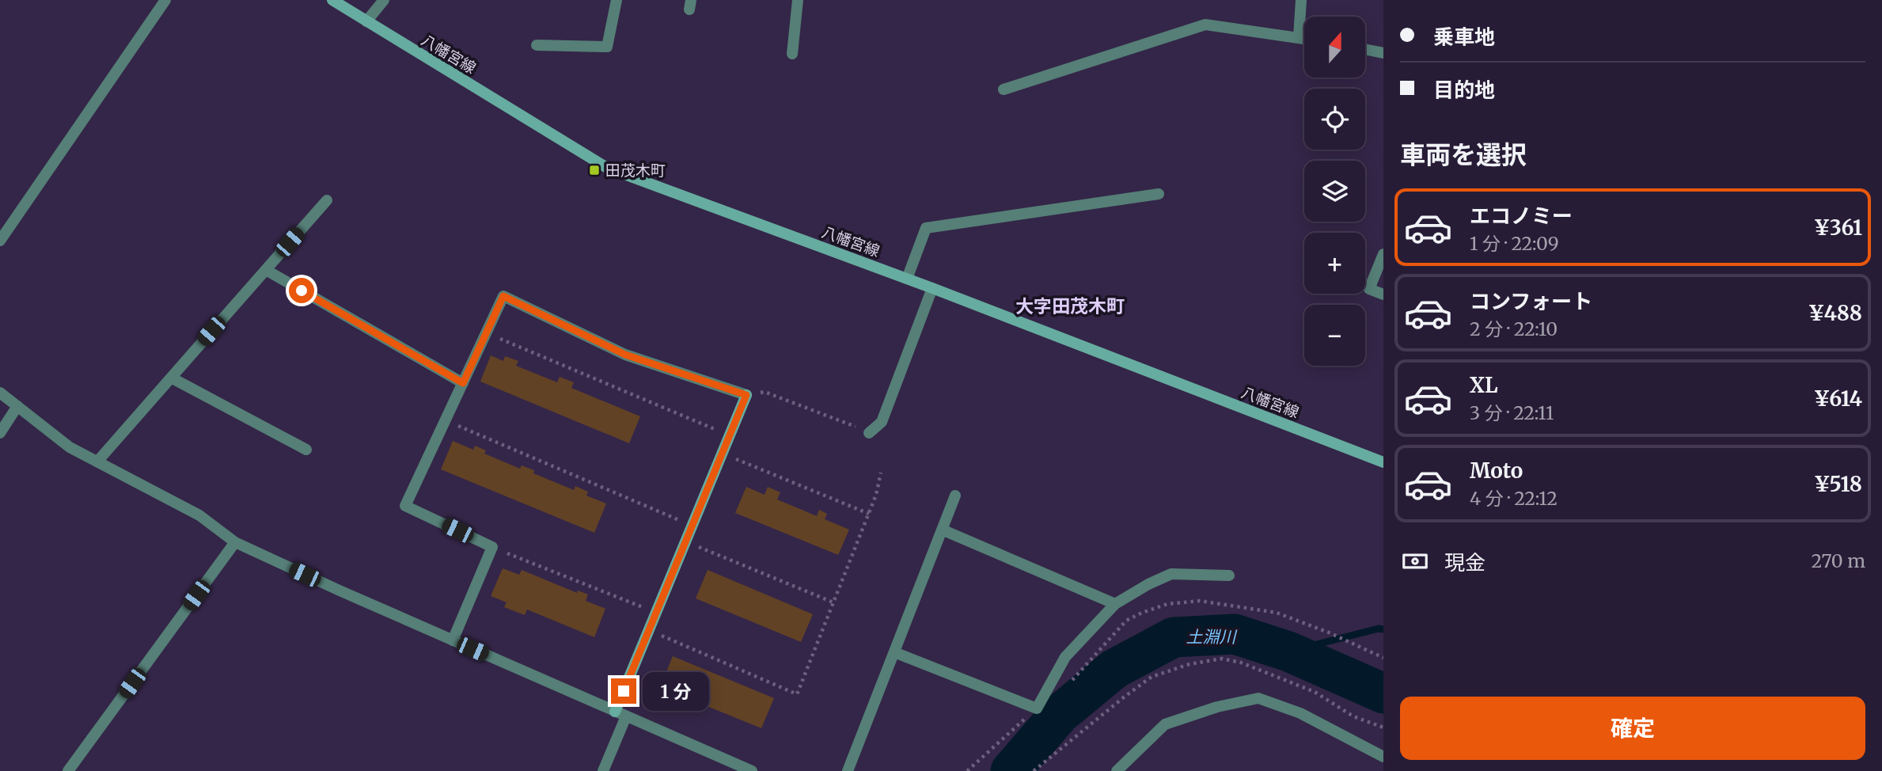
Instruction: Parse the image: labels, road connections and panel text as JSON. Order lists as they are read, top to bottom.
{
  "streets": {
    "main road": ["八幡宮線"]
  },
  "districts": ["大字田茂木町"],
  "water": ["土淵川"],
  "places": {
    "transit": ["田茂木町"]
  },
  "north": "top",
  "page": {
    "banner": ["乗車地", "目的地"],
    "map_buttons": ["+", "−"],
    "heading": "車両を選択",
    "list": [
      {
        "name": "エコノミー",
        "note": "1 分 · 22:09",
        "value": "¥361"
      },
      {
        "name": "コンフォート",
        "note": "2 分 · 22:10",
        "value": "¥488"
      },
      {
        "name": "XL",
        "note": "3 分 · 22:11",
        "value": "¥614"
      },
      {
        "name": "Moto",
        "note": "4 分 · 22:12",
        "value": "¥518"
      }
    ],
    "pay": ["現金", "270 m"],
    "bubble": "1 分",
    "buttons": "確定"
  }
}
